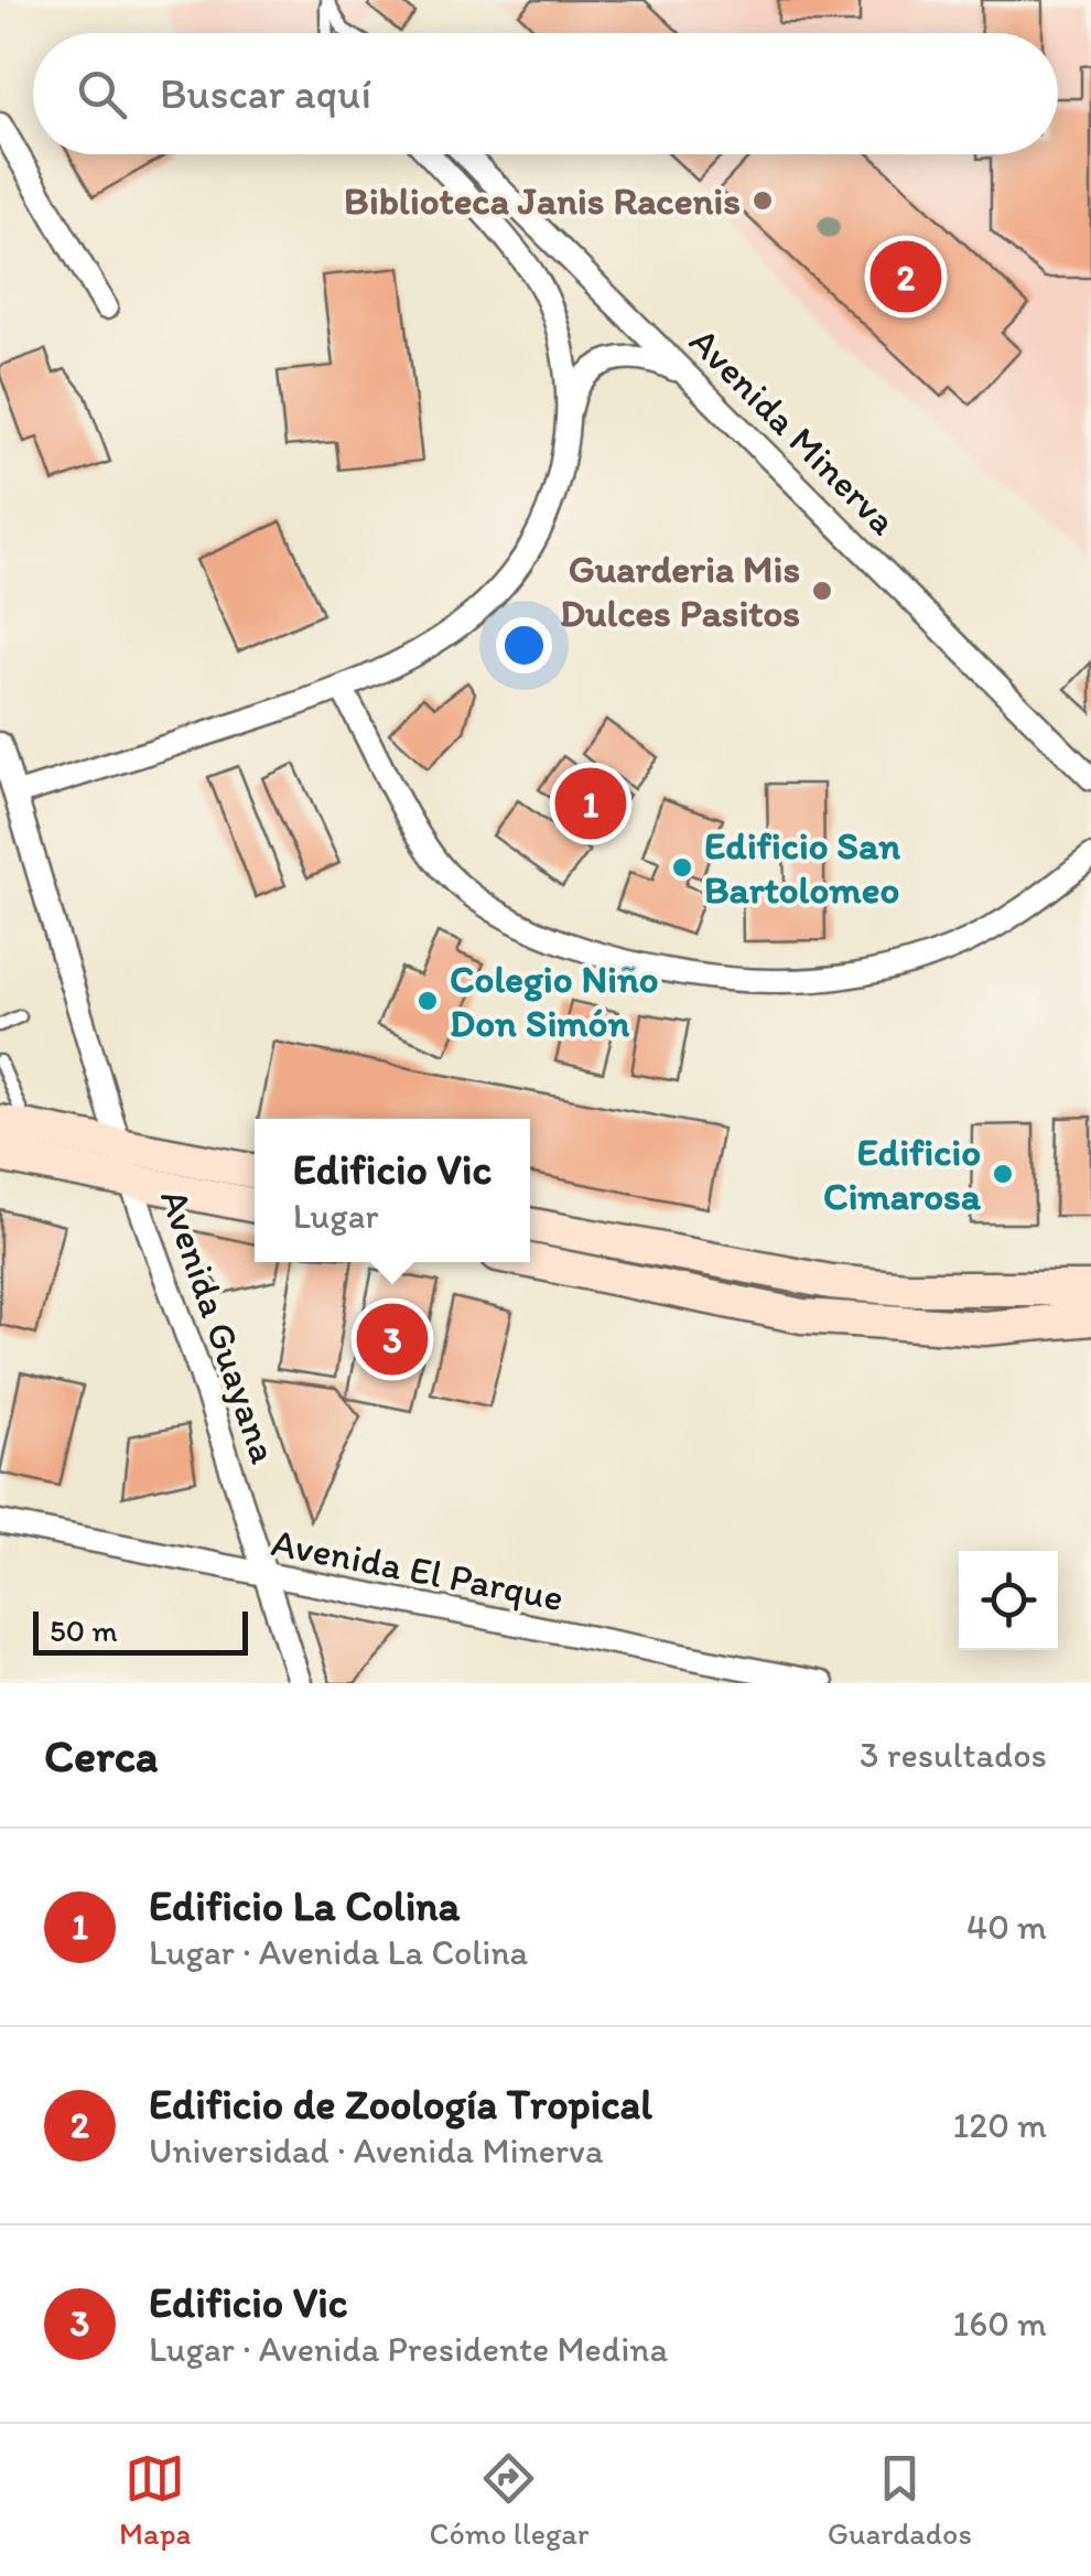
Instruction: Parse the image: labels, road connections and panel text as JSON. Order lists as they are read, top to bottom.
{
  "streets": {
    "street": ["Avenida Minerva", "Avenida Guayana", "Avenida El Parque"]
  },
  "crossings": [
    ["Avenida Guayana", "Avenida El Parque"]
  ],
  "places": [
    "Biblioteca Janis Racenis",
    "Guarderia Mis Dulces Pasitos",
    "Edificio San Bartolomeo",
    "Colegio Niño Don Simón",
    "Edificio Cimarosa"
  ],
  "scale_bar": "50 m",
  "page": {
    "search": "Buscar aquí",
    "pins": ["2", "1", "3"],
    "popup": ["Edificio Vic", "Lugar"],
    "scale": "50 m",
    "heading": ["Cerca", "3 resultados"],
    "list": [
      {
        "mark": "1",
        "name": "Edificio La Colina",
        "note": "Lugar · Avenida La Colina",
        "value": "40 m"
      },
      {
        "mark": "2",
        "name": "Edificio de Zoología Tropical",
        "note": "Universidad · Avenida Minerva",
        "value": "120 m"
      },
      {
        "mark": "3",
        "name": "Edificio Vic",
        "note": "Lugar · Avenida Presidente Medina",
        "value": "160 m"
      }
    ],
    "nav": ["Mapa", "Cómo llegar", "Guardados"]
  }
}
